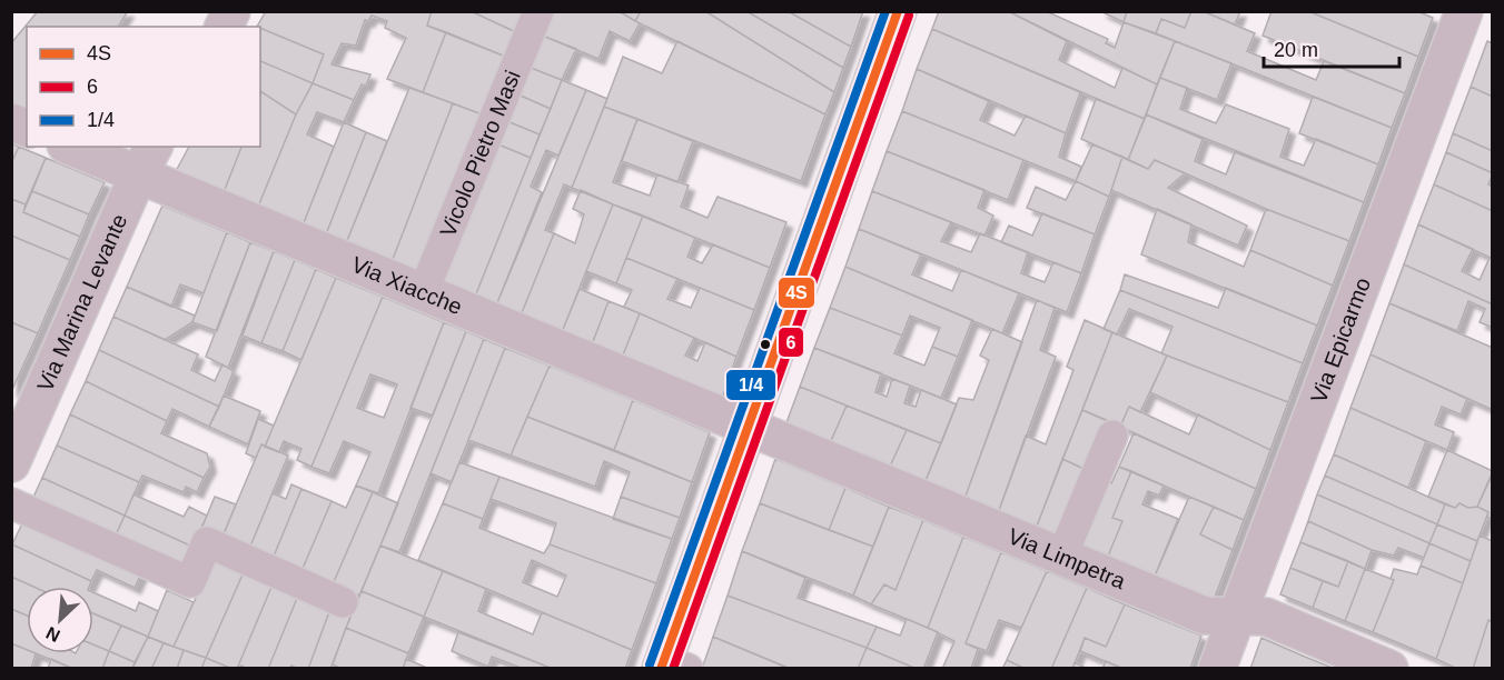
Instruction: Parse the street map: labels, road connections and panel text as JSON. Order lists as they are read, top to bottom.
{
  "streets": {
    "street": [
      "Vicolo Pietro Masi",
      "Via Xiacche",
      "Via Marina Levante",
      "Via Epicarmo",
      "Via Limpetra"
    ]
  },
  "crossings": [
    ["Vicolo Pietro Masi", "Via Xiacche"],
    ["Via Xiacche", "Via Marina Levante"],
    ["Via Xiacche", "Via Limpetra"],
    ["Via Epicarmo", "Via Limpetra"]
  ],
  "lines": ["transit line 4S", "transit line 1/4", "transit line 6"],
  "legend": ["4S", "6", "1/4"],
  "scale_bar": "20 m",
  "north": "bottom left"
}
